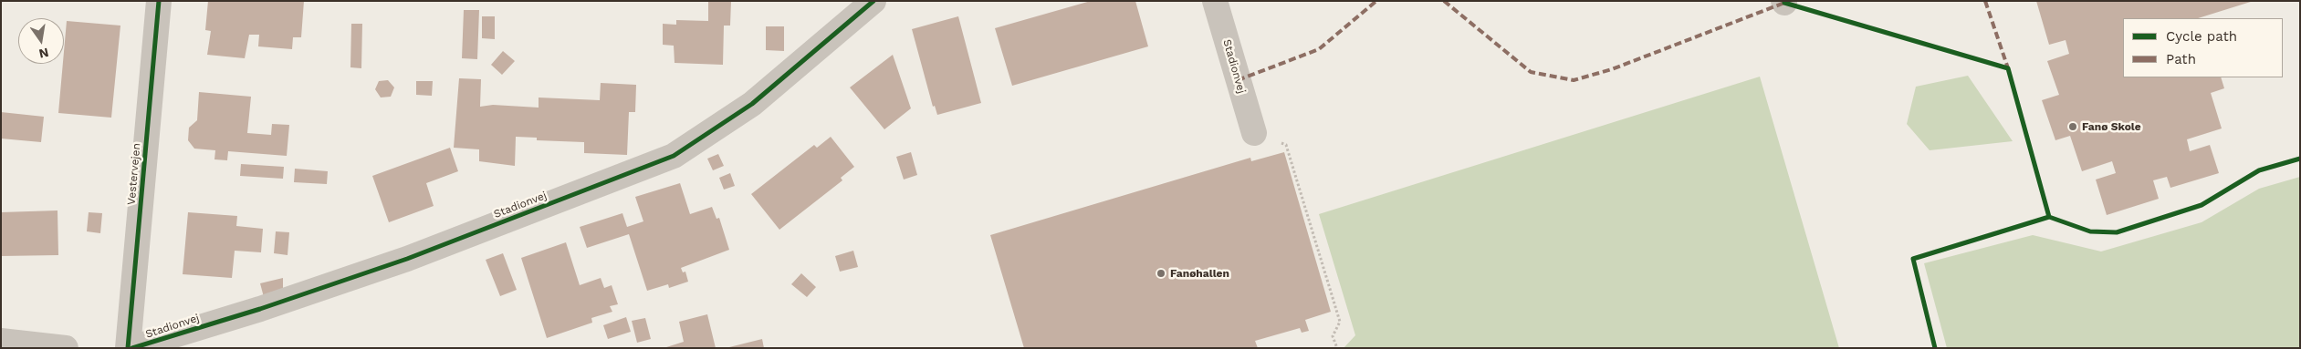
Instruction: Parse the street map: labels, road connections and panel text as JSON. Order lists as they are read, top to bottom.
{
  "streets": {
    "street": ["Stadionvej", "Vestervejen"]
  },
  "places": ["Fanø Skole", "Fanøhallen"],
  "legend": ["Cycle path", "Path"],
  "north": "bottom"
}
